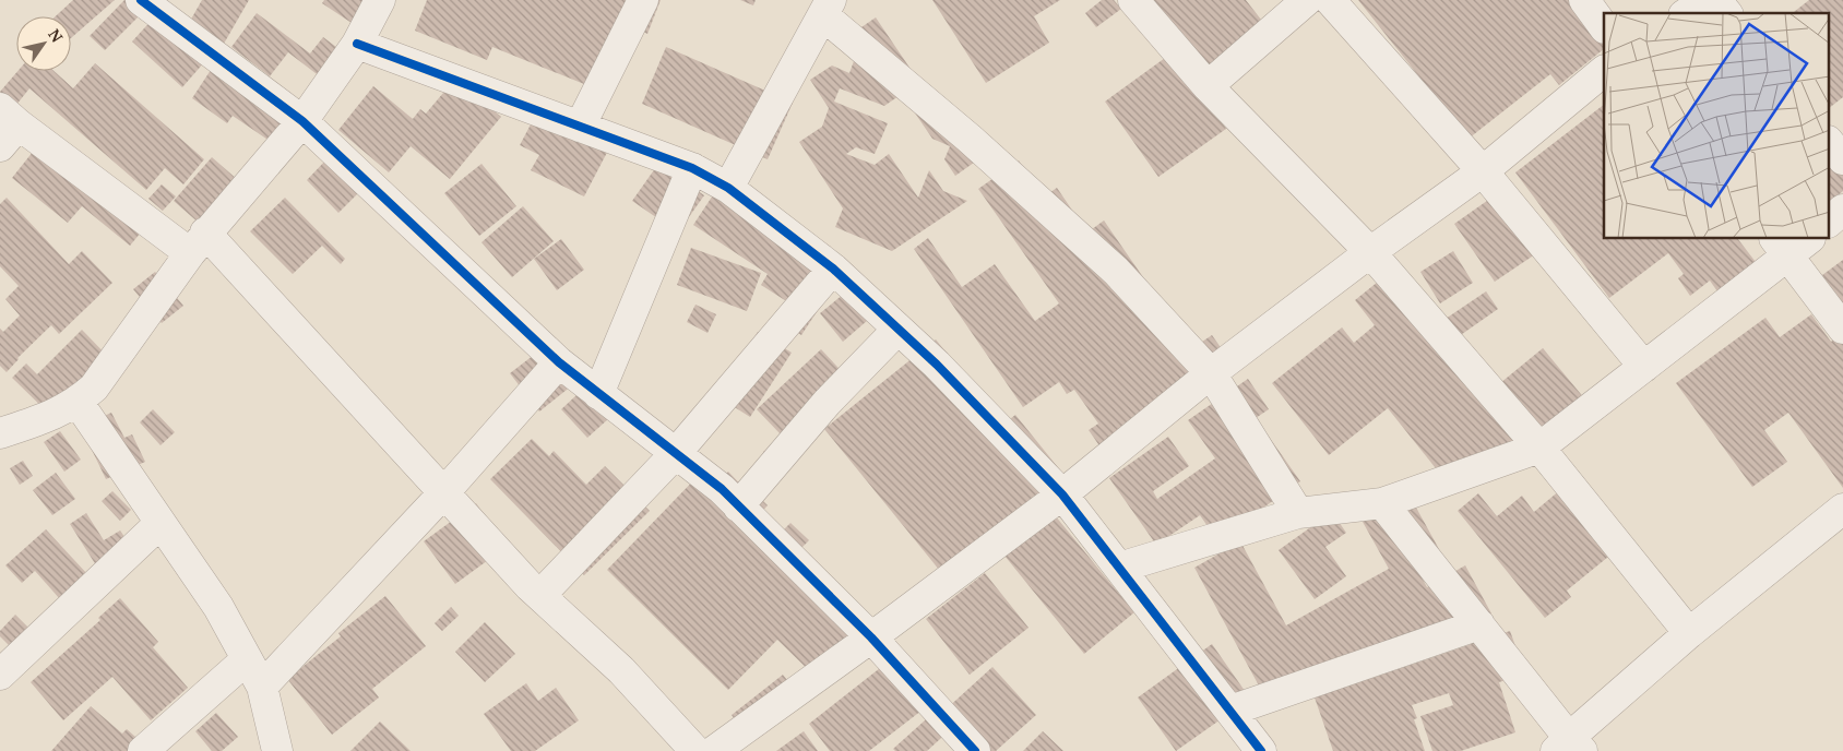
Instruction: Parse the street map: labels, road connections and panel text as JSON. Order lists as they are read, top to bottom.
{
  "north": "top right"
}
